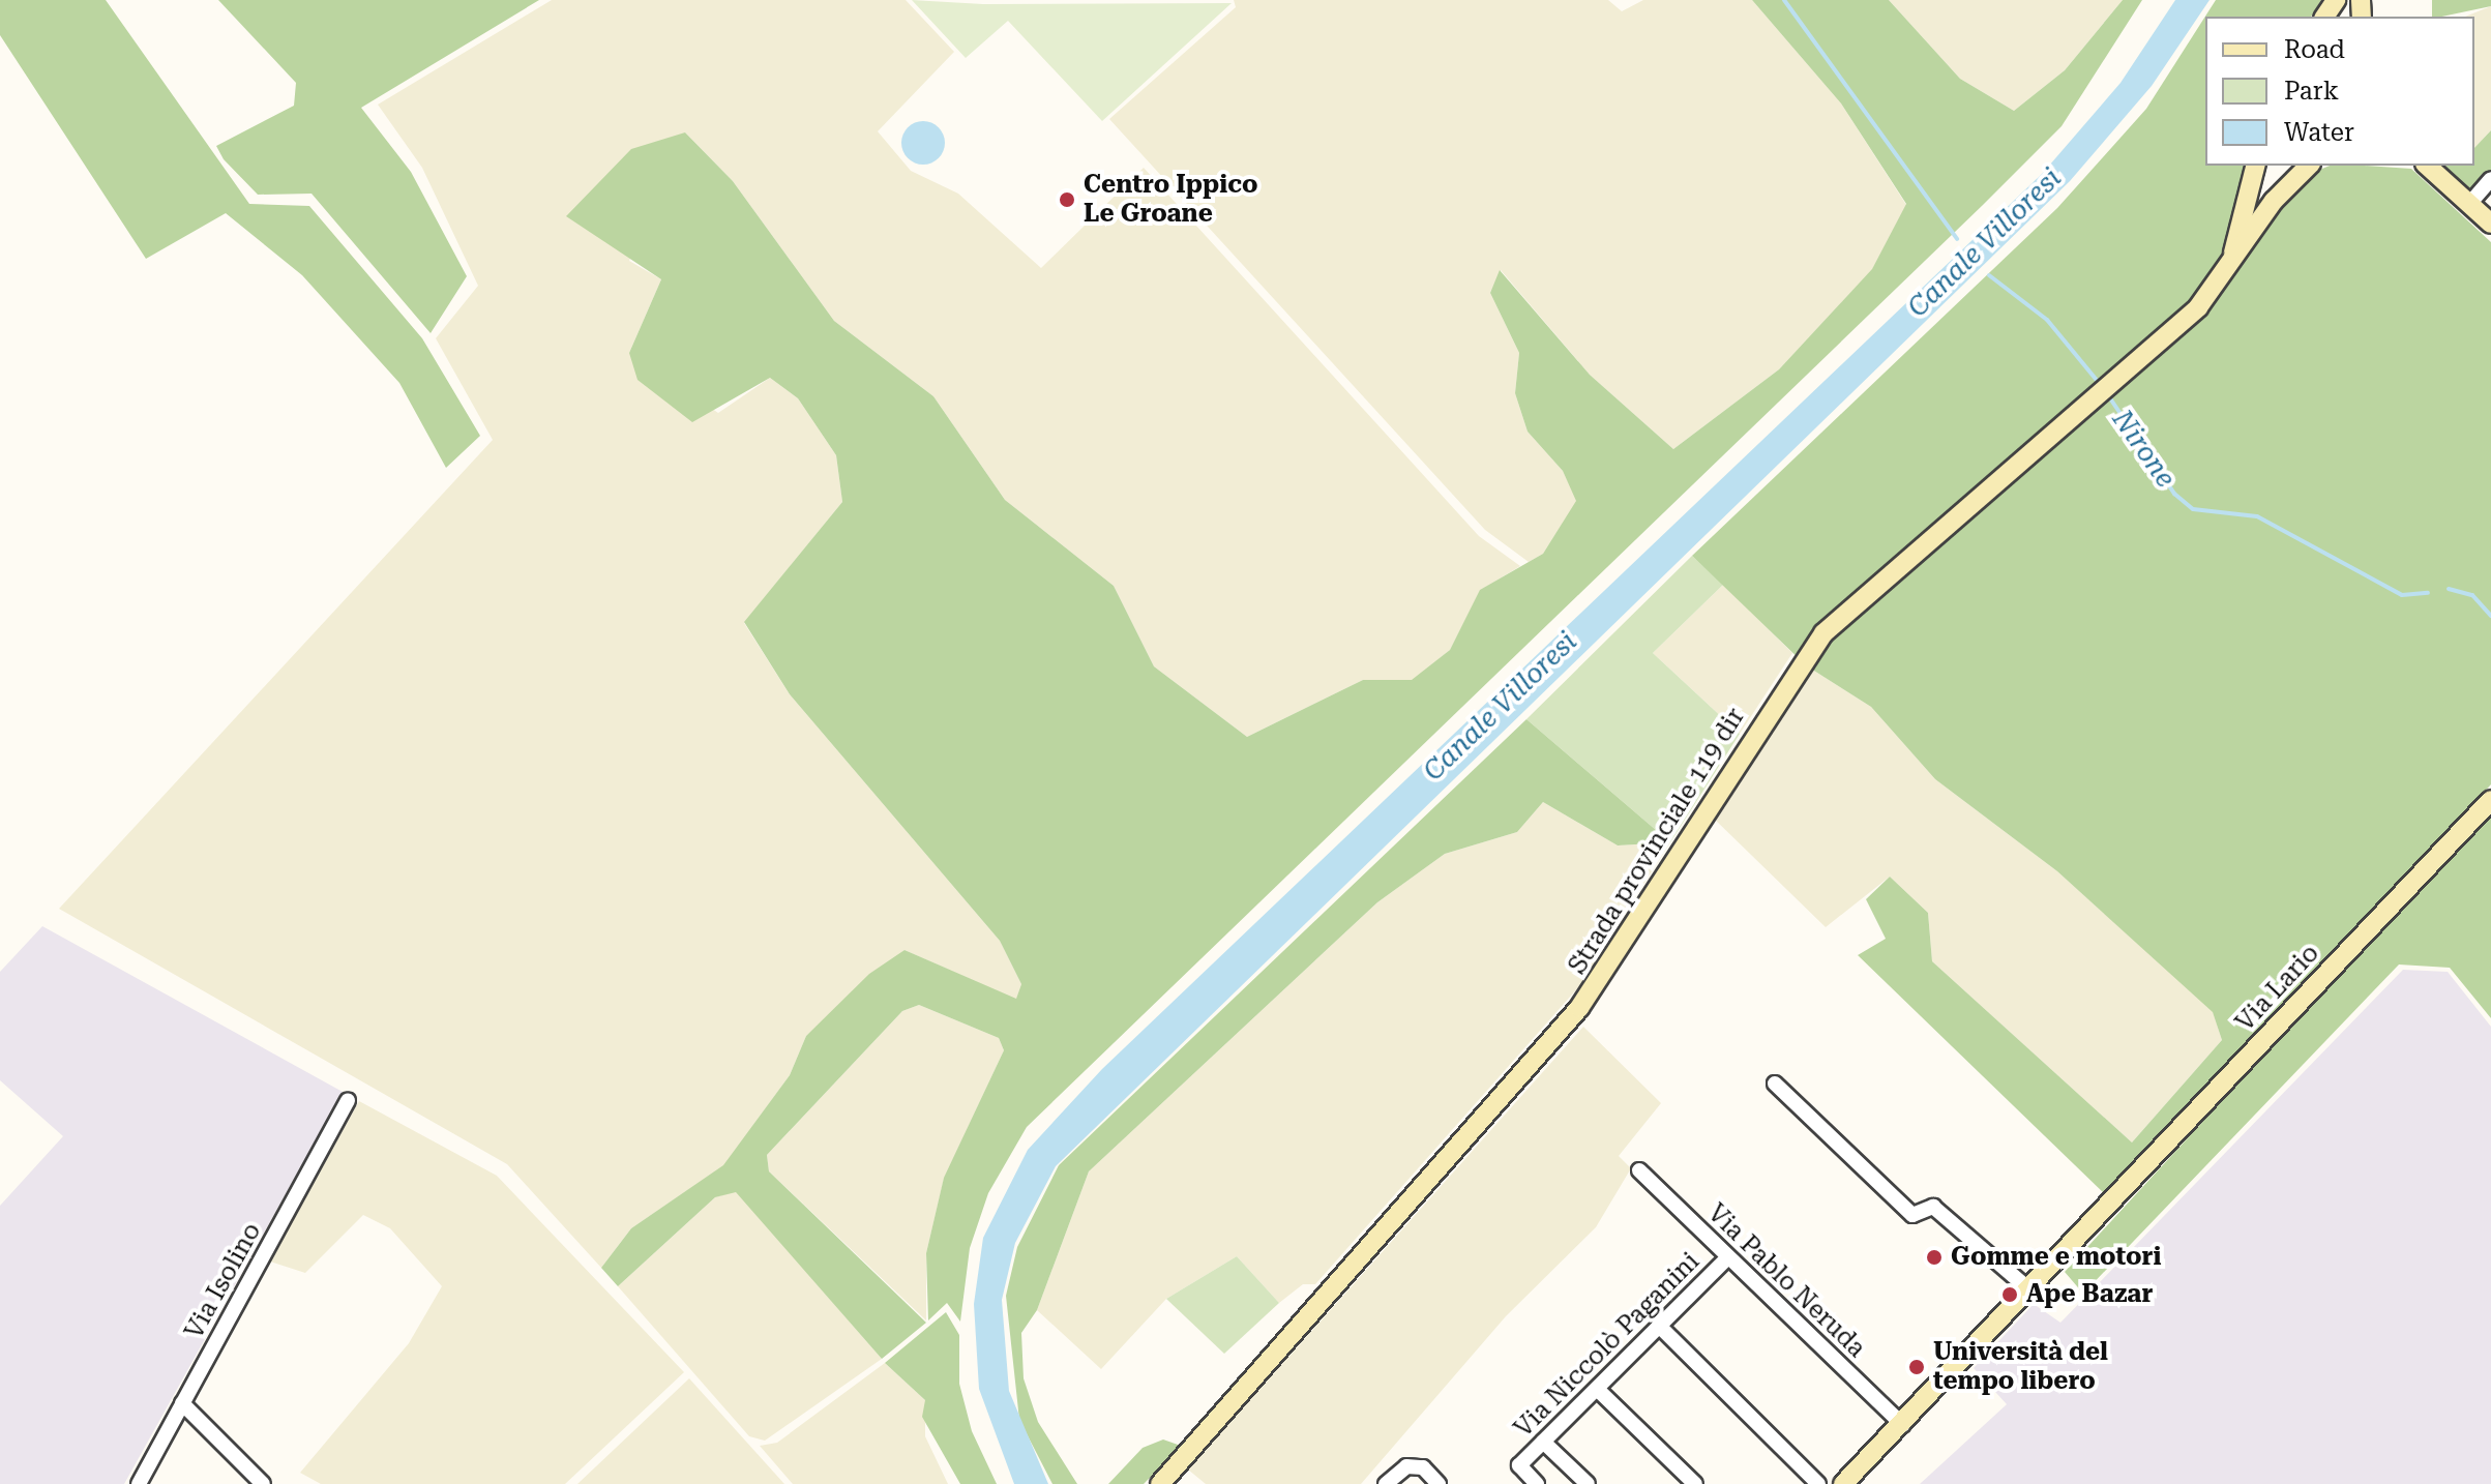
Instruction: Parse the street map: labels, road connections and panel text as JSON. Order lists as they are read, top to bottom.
{
  "streets": {
    "street": [
      "Strada provinciale 119 dir",
      "Via Lario",
      "Via Isolino",
      "Via Pablo Neruda",
      "Via Niccolò Paganini"
    ]
  },
  "crossings": [
    ["Via Lario", "Via Pablo Neruda"],
    ["Via Pablo Neruda", "Via Niccolò Paganini"]
  ],
  "water": ["Canale Villoresi", "Nirone"],
  "places": [
    "Centro Ippico Le Groane",
    "Gomme e motori",
    "Ape Bazar",
    "Università del tempo libero"
  ],
  "legend": ["Road", "Park", "Water"]
}
